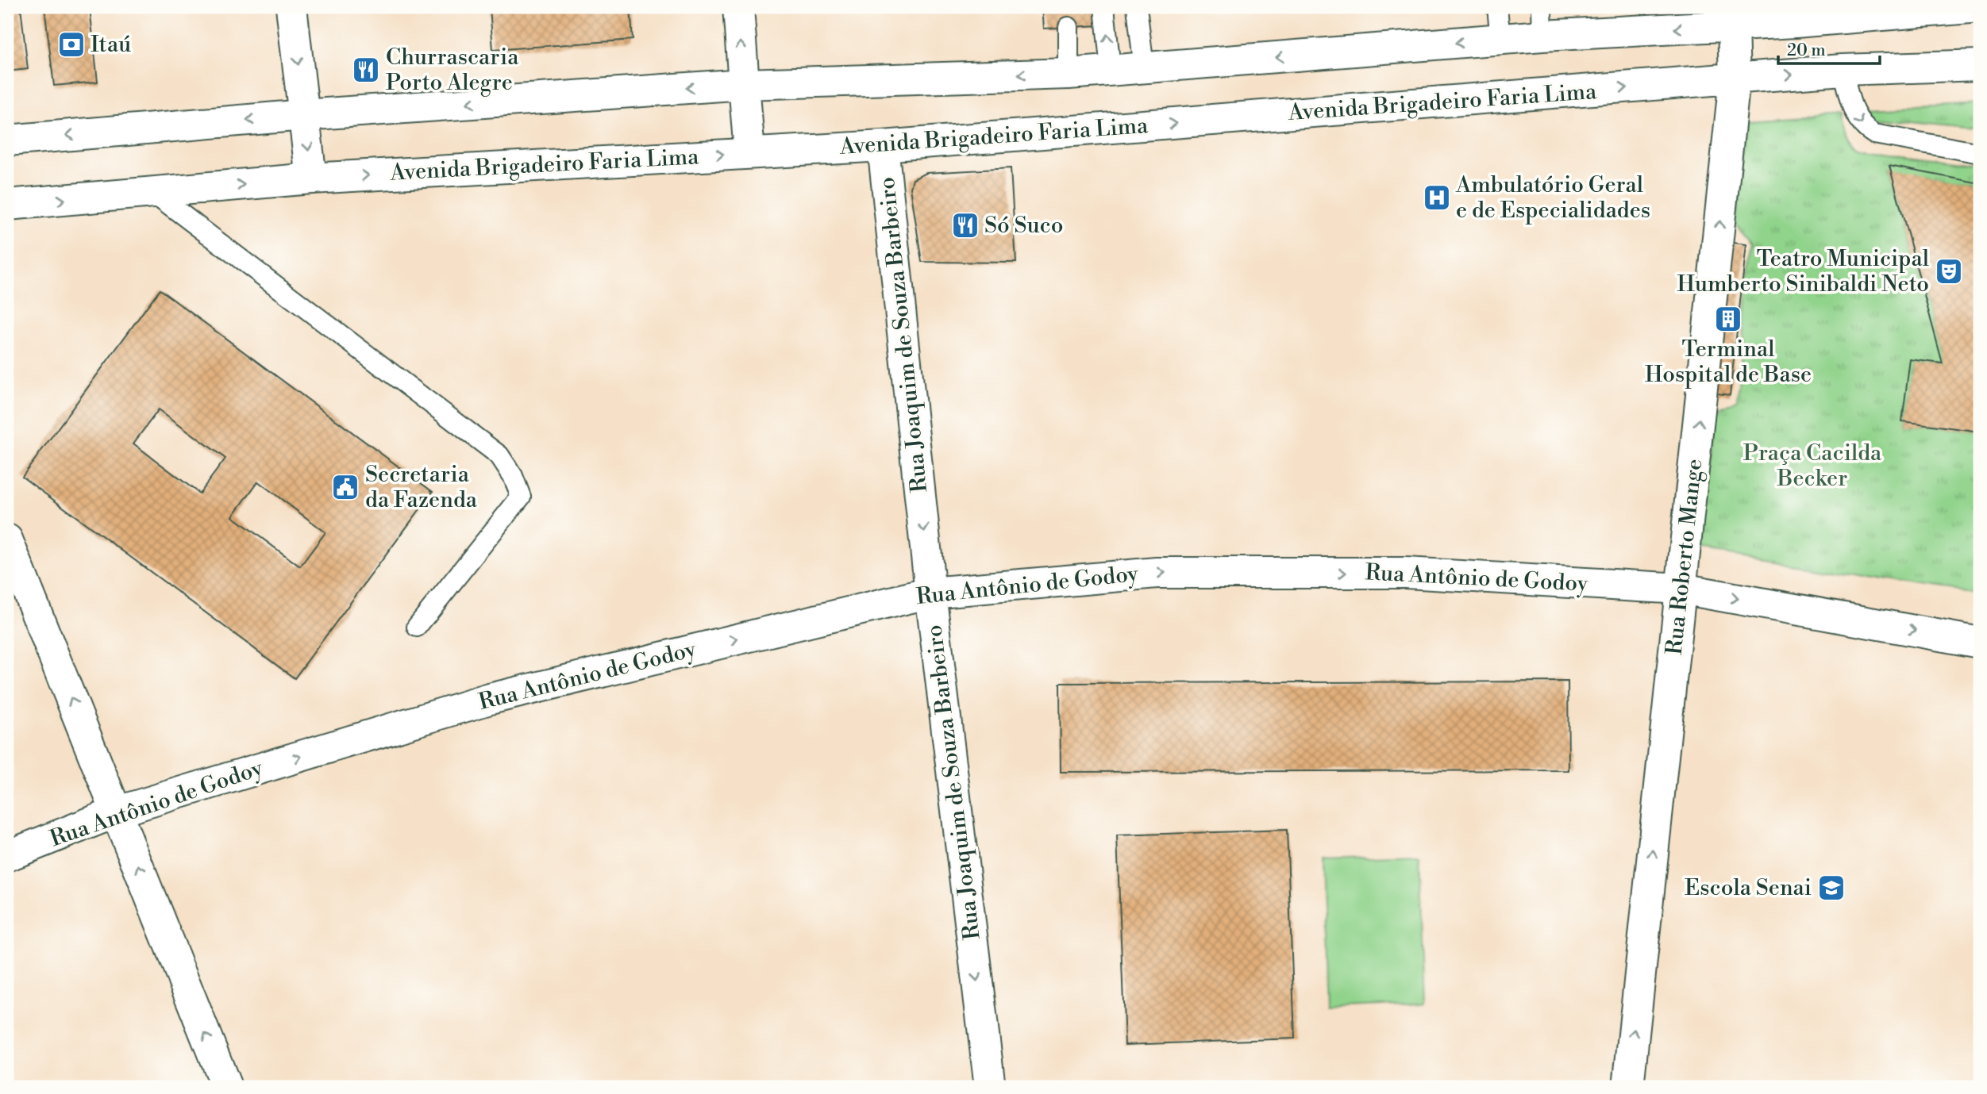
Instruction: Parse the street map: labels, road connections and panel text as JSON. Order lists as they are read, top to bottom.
{
  "streets": {
    "street": [
      "Avenida Brigadeiro Faria Lima",
      "Rua Joaquim de Souza Barbeiro",
      "Rua Roberto Mange",
      "Rua Antônio de Godoy"
    ]
  },
  "crossings": [
    ["Avenida Brigadeiro Faria Lima", "Rua Joaquim de Souza Barbeiro"],
    ["Avenida Brigadeiro Faria Lima", "Rua Roberto Mange"],
    ["Rua Joaquim de Souza Barbeiro", "Rua Antônio de Godoy"],
    ["Rua Roberto Mange", "Rua Antônio de Godoy"]
  ],
  "one_way": ["Rua Joaquim de Souza Barbeiro", "Rua Roberto Mange", "Rua Antônio de Godoy"],
  "parks": ["Praça Cacilda Becker"],
  "places": {
    "bank": ["Itaú"],
    "restaurant": ["Churrascaria Porto Alegre", "Só Suco"],
    "hospital": ["Ambulatório Geral e de Especialidades"],
    "theatre": ["Teatro Municipal Humberto Sinibaldi Neto"],
    "building": ["Terminal Hospital de Base"],
    "public building": ["Secretaria da Fazenda"],
    "school or university": ["Escola Senai"]
  },
  "scale_bar": "20 m"
}
